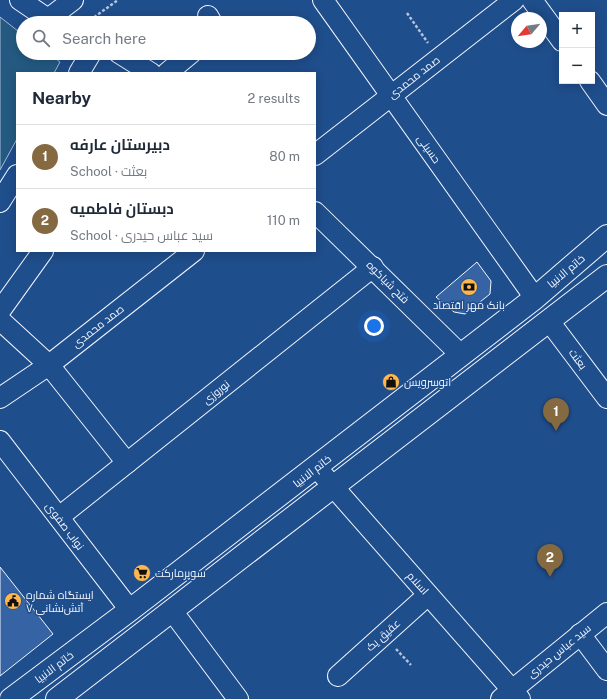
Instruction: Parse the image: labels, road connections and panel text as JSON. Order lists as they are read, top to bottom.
{
  "streets": {
    "main road": ["خاتم الانبیا"],
    "street": [
      "صمد محمدی",
      "حسینی",
      "فتح شیاکوه",
      "بعثت",
      "نوروزی",
      "نواب صفوی",
      "اسلام",
      "عقیق یک",
      "سید عباس حیدری"
    ]
  },
  "crossings": [
    ["صمد محمدی", "حسینی"],
    ["حسینی", "خاتم الانبیا"],
    ["خاتم الانبیا", "فتح شیاکوه"],
    ["خاتم الانبیا", "نواب صفوی"],
    ["خاتم الانبیا", "اسلام"],
    ["فتح شیاکوه", "نوروزی"],
    ["نوروزی", "نواب صفوی"],
    ["اسلام", "عقیق یک"],
    ["اسلام", "سید عباس حیدری"]
  ],
  "places": {
    "bank": ["بانک مهر اقتصاد"],
    "shop": ["اتوسرویس"],
    "supermarket": ["سوپرمارکت"],
    "public building": ["ایستگاه شماره ۷ آتش‌نشانی"]
  },
  "north": "bottom left",
  "page": {
    "map_buttons": ["+", "−"],
    "search": "Search here",
    "heading": ["Nearby", "2 results"],
    "list": [
      {
        "mark": "1",
        "name": "دبیرستان عارفه",
        "note": "School · بعثت",
        "value": "80 m"
      },
      {
        "mark": "2",
        "name": "دبستان فاطمیه",
        "note": "School · سید عباس حیدری",
        "value": "110 m"
      }
    ],
    "pins": ["1", "2"]
  }
}
